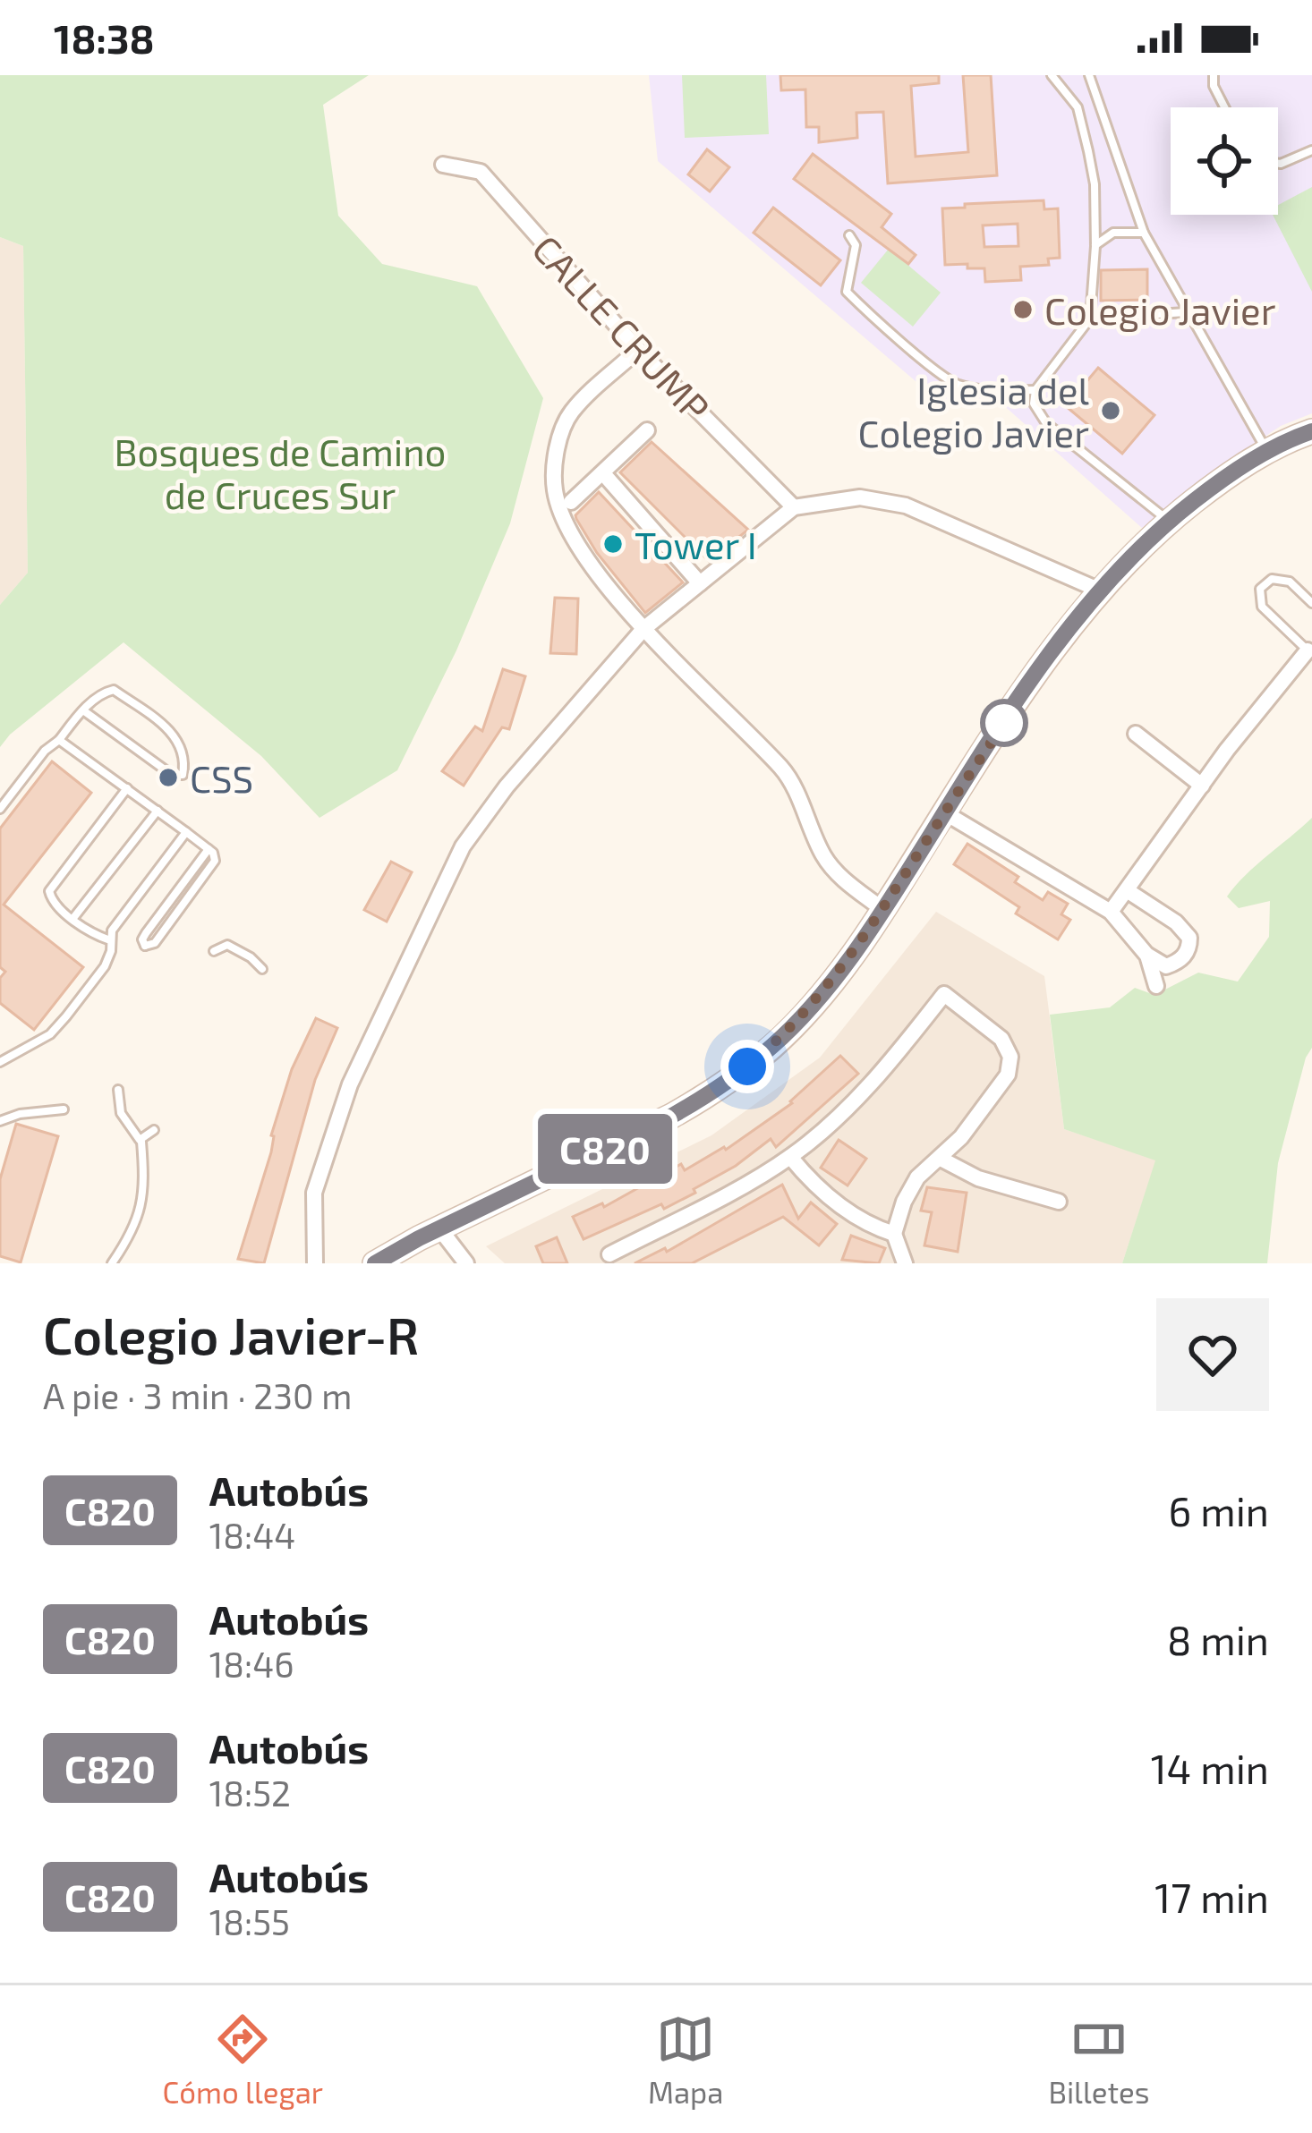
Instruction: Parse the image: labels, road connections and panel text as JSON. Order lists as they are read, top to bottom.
{
  "streets": {
    "street": ["CALLE CRUMP"]
  },
  "parks": ["Bosques de Camino de Cruces Sur"],
  "places": [
    "Colegio Javier",
    "Iglesia del Colegio Javier",
    "Tower I",
    "CSS"
  ],
  "lines": ["bus line C820"],
  "page": {
    "status": "18:38",
    "on_map": "C820",
    "heading": ["Colegio Javier-R", "A pie · 3 min · 230 m"],
    "list": [
      {
        "mark": "C820",
        "name": "Autobús",
        "note": "18:44",
        "value": "6 min"
      },
      {
        "mark": "C820",
        "name": "Autobús",
        "note": "18:46",
        "value": "8 min"
      },
      {
        "mark": "C820",
        "name": "Autobús",
        "note": "18:52",
        "value": "14 min"
      },
      {
        "mark": "C820",
        "name": "Autobús",
        "note": "18:55",
        "value": "17 min"
      }
    ],
    "tabs": ["Cómo llegar", "Mapa", "Billetes"]
  }
}
